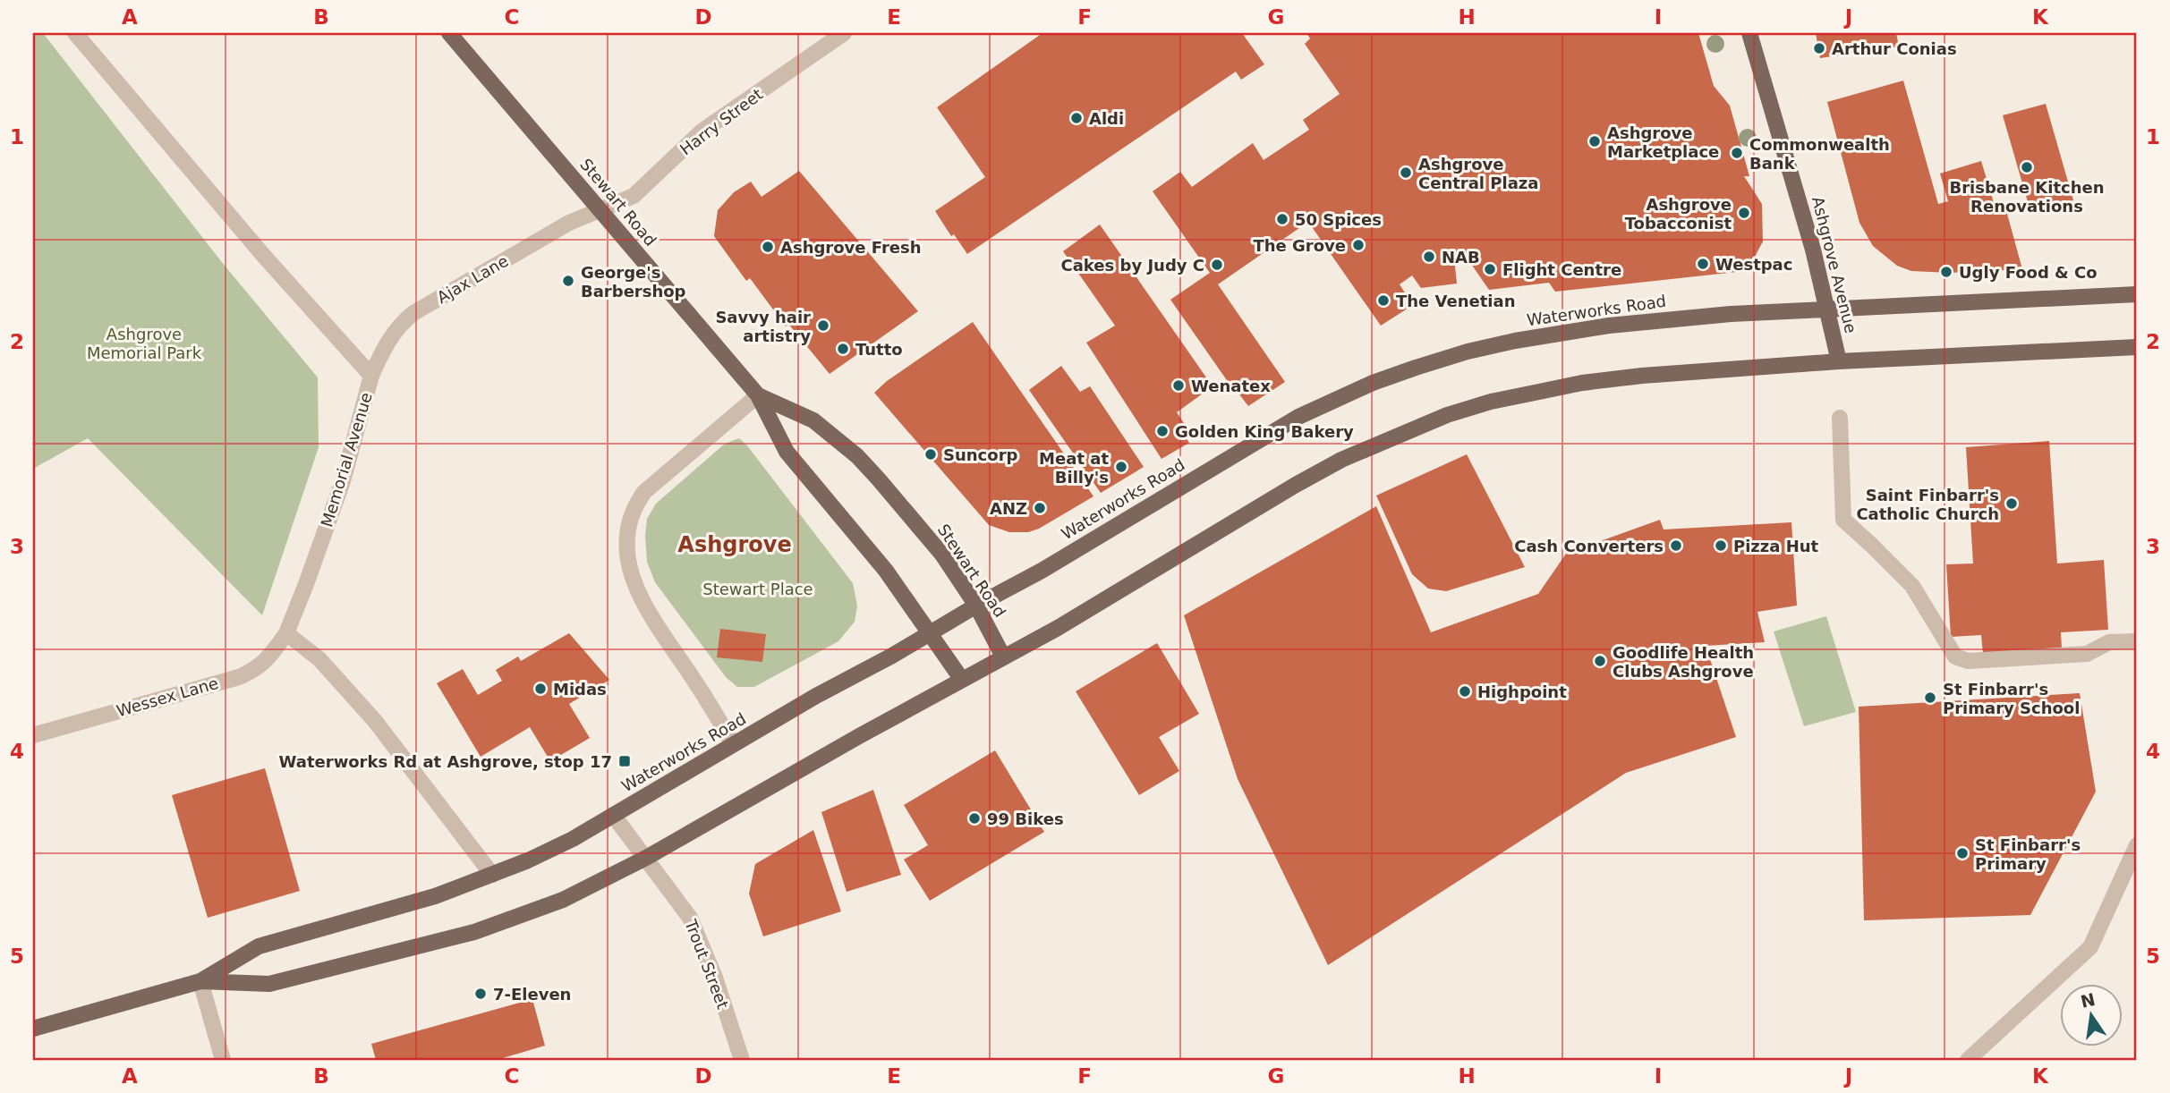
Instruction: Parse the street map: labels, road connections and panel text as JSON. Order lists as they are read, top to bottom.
{
  "streets": {
    "main road": ["Stewart Road", "Ashgrove Avenue", "Waterworks Road"],
    "street": [
      "Harry Street",
      "Ajax Lane",
      "Memorial Avenue",
      "Wessex Lane",
      "Trout Street"
    ]
  },
  "crossings": [
    ["Harry Street", "Stewart Road"],
    ["Harry Street", "Ajax Lane"],
    ["Stewart Road", "Ajax Lane"],
    ["Stewart Road", "Waterworks Road"],
    ["Ashgrove Avenue", "Waterworks Road"],
    ["Ajax Lane", "Memorial Avenue"],
    ["Waterworks Road", "Trout Street"],
    ["Memorial Avenue", "Wessex Lane"]
  ],
  "districts": ["Ashgrove"],
  "parks": ["Ashgrove Memorial Park", "Stewart Place"],
  "places": {
    "other": [
      "Arthur Conias",
      "Aldi",
      "Ashgrove Marketplace",
      "Commonwealth Bank",
      "Brisbane Kitchen Renovations",
      "Ashgrove Central Plaza",
      "Ashgrove Tobacconist",
      "50 Spices",
      "The Grove",
      "Ashgrove Fresh",
      "NAB",
      "Westpac",
      "Cakes by Judy C",
      "Flight Centre",
      "Ugly Food & Co",
      "George's Barbershop",
      "The Venetian",
      "Savvy hair artistry",
      "Tutto",
      "Wenatex",
      "Golden King Bakery",
      "Suncorp",
      "Meat at Billy's",
      "Saint Finbarr's Catholic Church",
      "ANZ",
      "Cash Converters",
      "Pizza Hut",
      "Goodlife Health Clubs Ashgrove",
      "Midas",
      "Highpoint",
      "St Finbarr's Primary School",
      "99 Bikes",
      "St Finbarr's Primary",
      "7-Eleven"
    ],
    "transit": ["Waterworks Rd at Ashgrove, stop 17"]
  },
  "north": "top",
  "grid": {
    "columns": [
      "A",
      "B",
      "C",
      "D",
      "E",
      "F",
      "G",
      "H",
      "I",
      "J",
      "K"
    ],
    "rows": [
      "1",
      "2",
      "3",
      "4",
      "5"
    ]
  }
}
